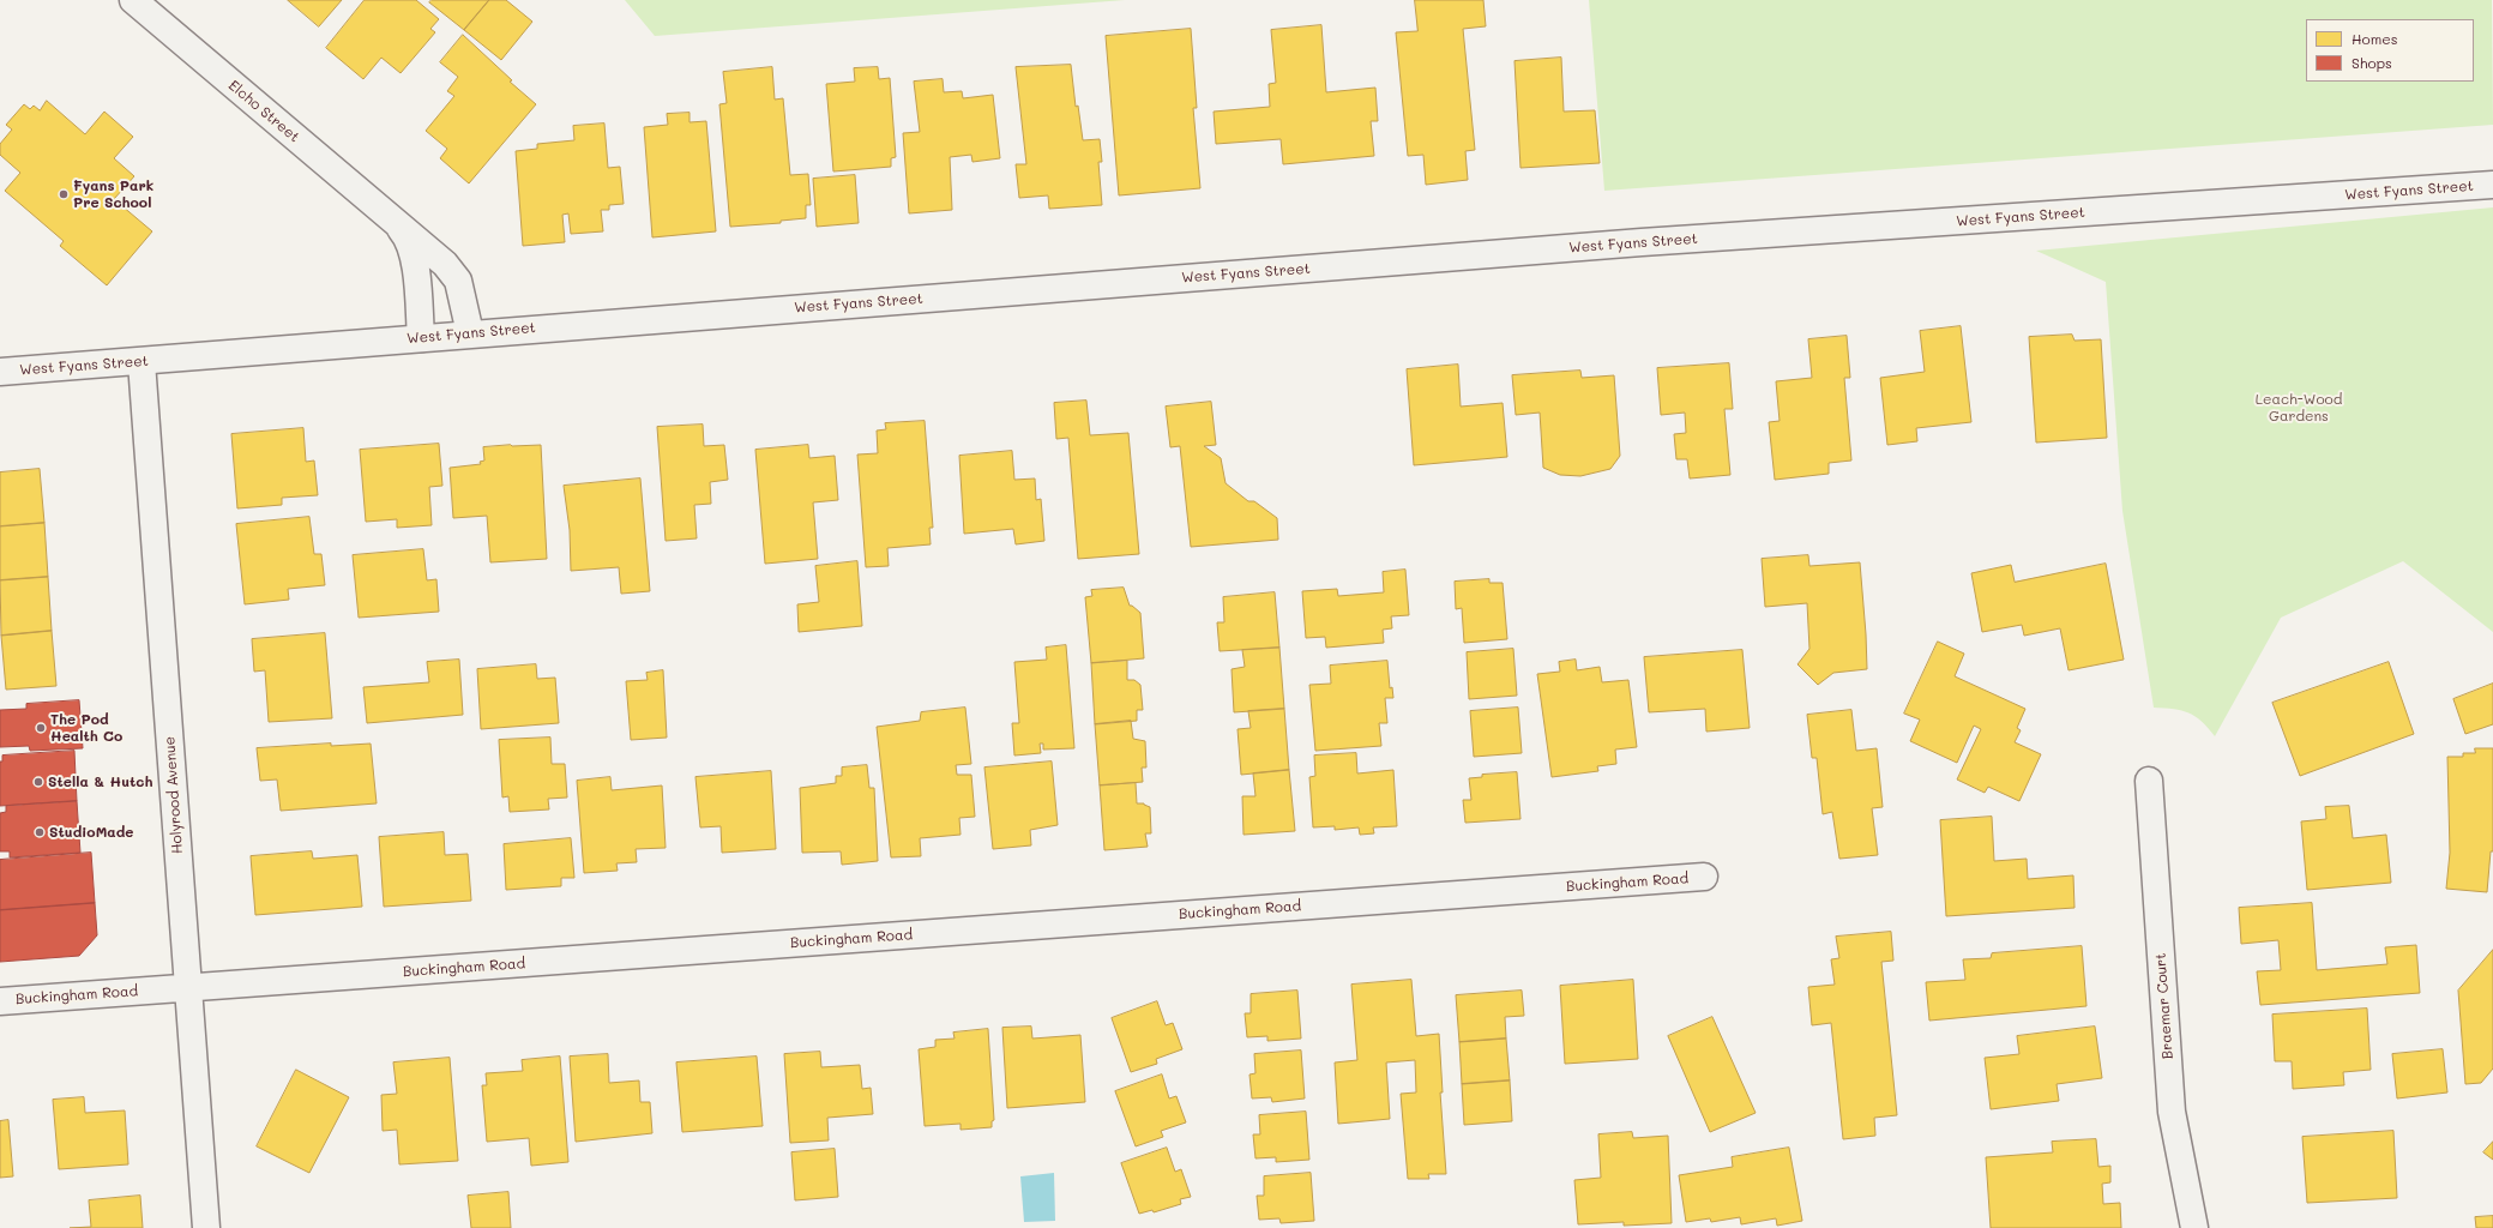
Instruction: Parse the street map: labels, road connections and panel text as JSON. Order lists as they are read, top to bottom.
{
  "streets": {
    "street": [
      "Elcho Street",
      "West Fyans Street",
      "Holyrood Avenue",
      "Buckingham Road",
      "Braemar Court"
    ]
  },
  "crossings": [
    ["Elcho Street", "West Fyans Street"],
    ["West Fyans Street", "Holyrood Avenue"],
    ["Holyrood Avenue", "Buckingham Road"]
  ],
  "parks": ["Leach-Wood Gardens"],
  "places": [
    "Fyans Park Pre School",
    "The Pod Health Co",
    "Stella & Hutch",
    "StudioMade"
  ],
  "legend": ["Homes", "Shops"]
}
